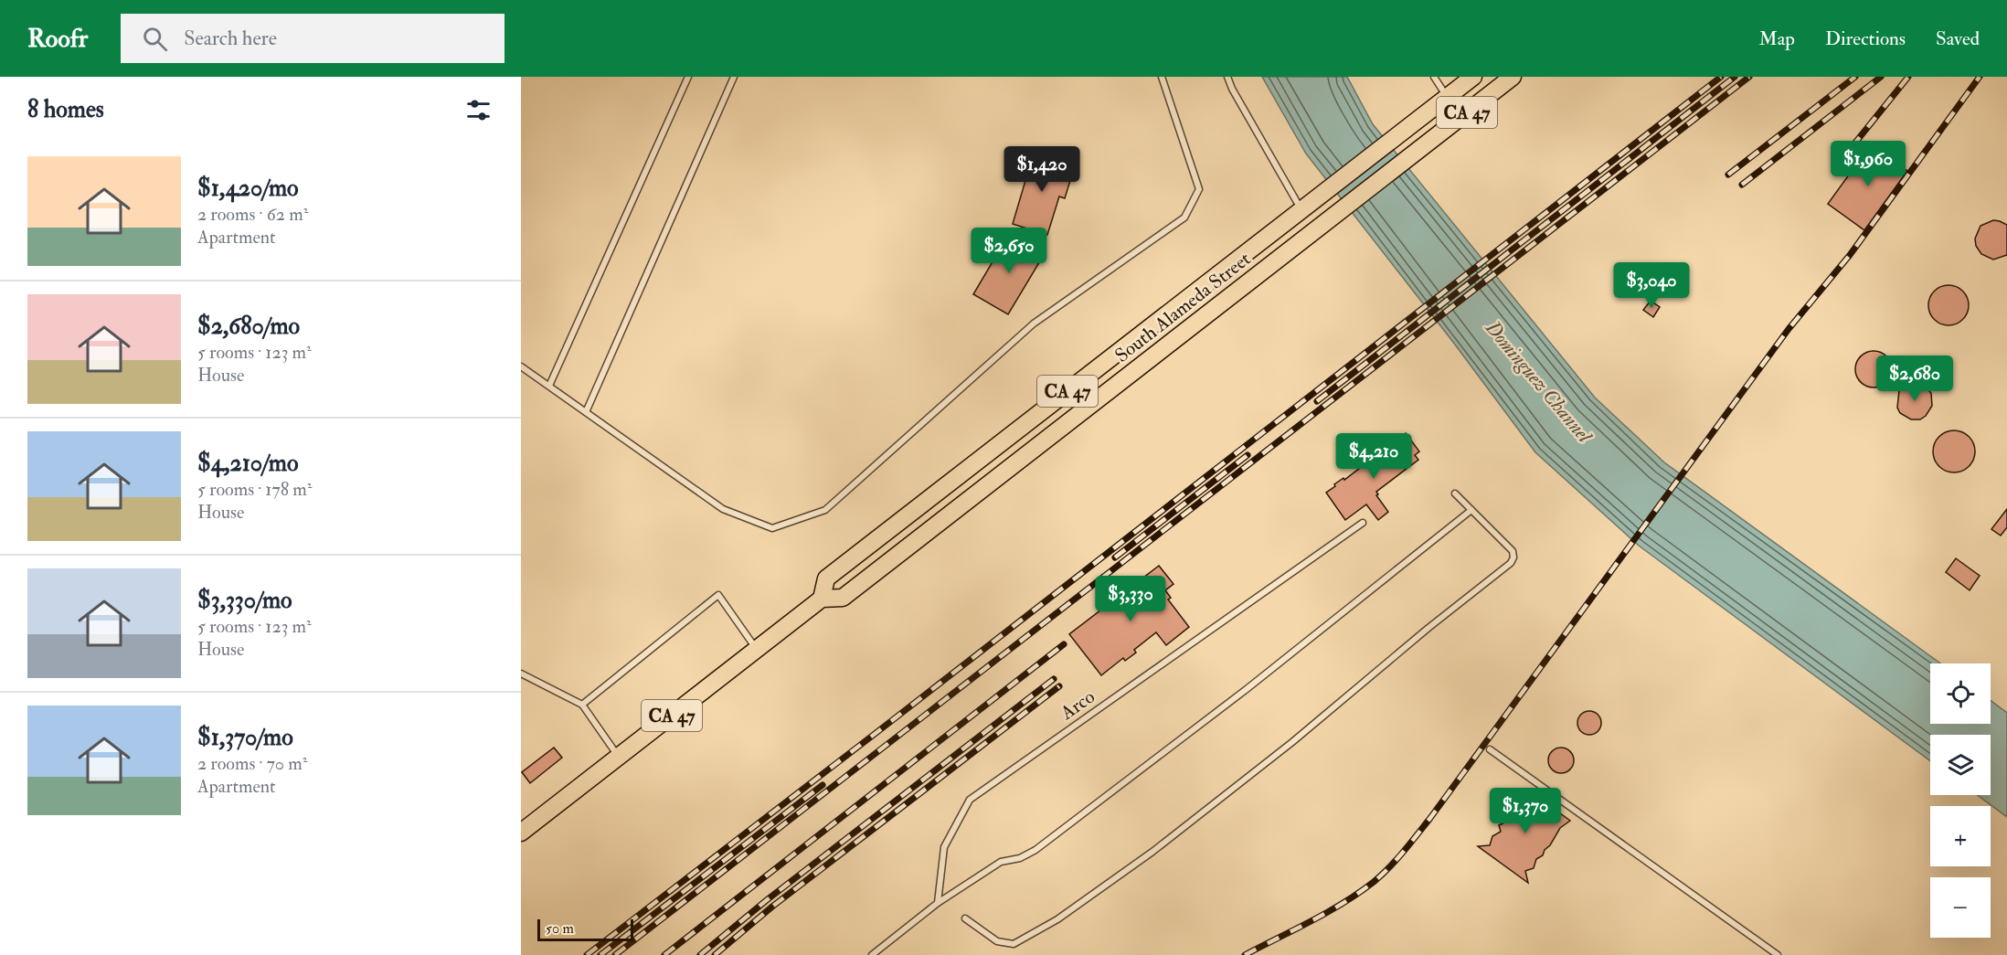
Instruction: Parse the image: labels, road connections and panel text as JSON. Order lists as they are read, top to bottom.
{
  "streets": {
    "main road": ["CA 47", "South Alameda Street"],
    "lane": ["Arco"]
  },
  "water": ["Dominguez Channel"],
  "scale_bar": "50 m",
  "page": {
    "header": "Roofr",
    "search": "Search here",
    "nav": ["Map", "Directions", "Saved"],
    "heading": "8 homes",
    "price": [
      "$1,960",
      "$1,420",
      "$2,650",
      "$3,040",
      "$2,680",
      "$4,210",
      "$3,330",
      "$1,370"
    ],
    "list": [
      {
        "name": "$1,420/mo",
        "note": "2 rooms · 62 m² · Apartment"
      },
      {
        "name": "$2,680/mo",
        "note": "5 rooms · 123 m² · House"
      },
      {
        "name": "$4,210/mo",
        "note": "5 rooms · 178 m² · House"
      },
      {
        "name": "$3,330/mo",
        "note": "5 rooms · 123 m² · House"
      },
      {
        "name": "$1,370/mo",
        "note": "2 rooms · 70 m² · Apartment"
      }
    ],
    "map_buttons": ["+", "−"],
    "scale": "50 m"
  }
}
